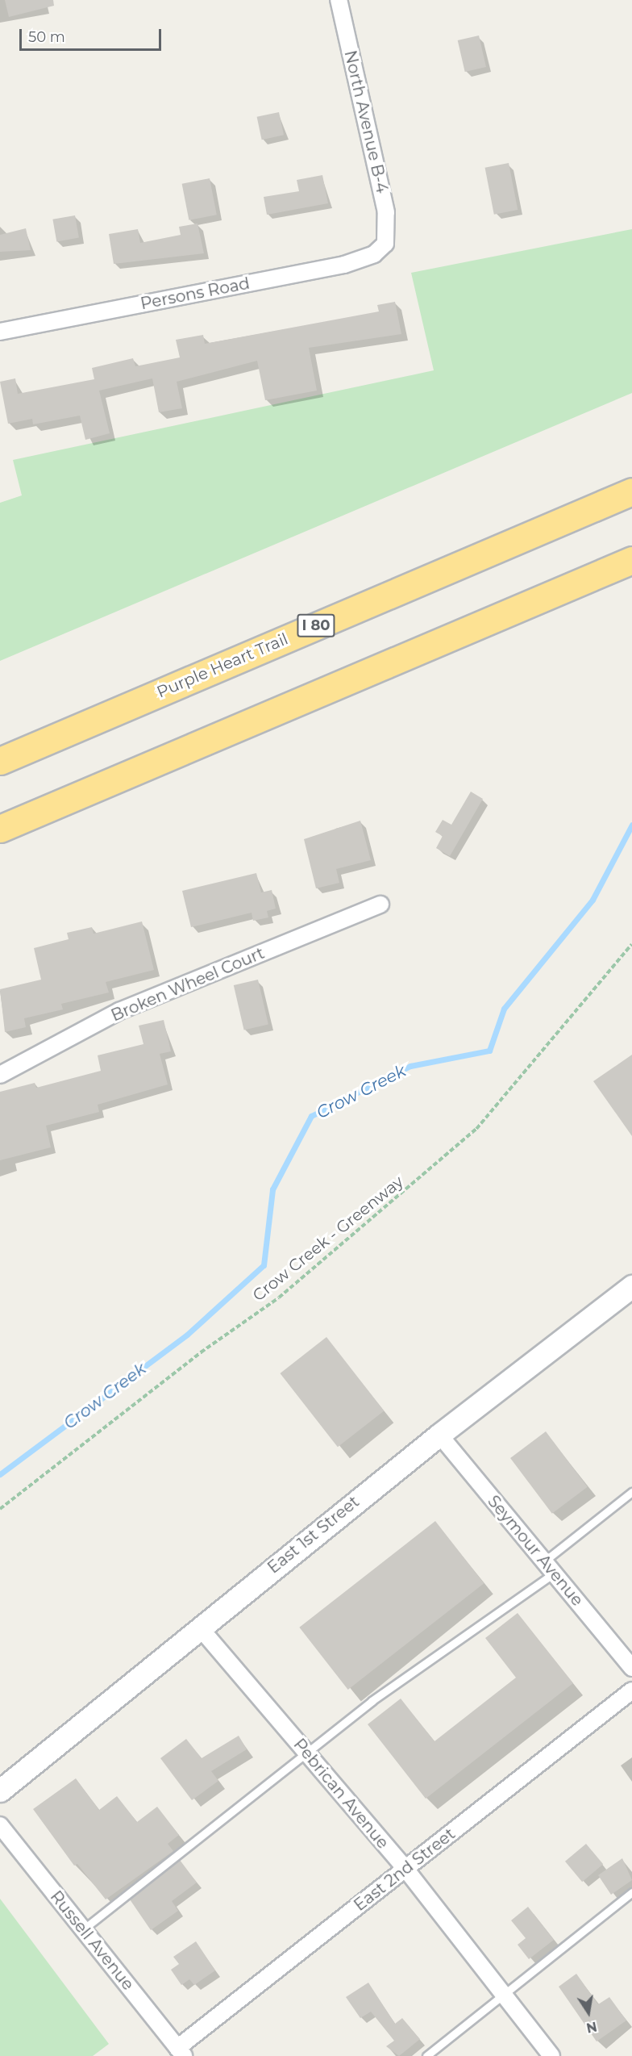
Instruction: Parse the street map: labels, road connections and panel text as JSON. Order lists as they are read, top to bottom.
{
  "streets": {
    "highway": ["I 80", "Purple Heart Trail"],
    "street": [
      "North Avenue B-4",
      "Persons Road",
      "Broken Wheel Court",
      "East 1st Street",
      "Seymour Avenue",
      "Pebrican Avenue",
      "East 2nd Street",
      "Russell Avenue"
    ],
    "path": ["Crow Creek - Greenway"]
  },
  "crossings": [
    ["North Avenue B-4", "Persons Road"],
    ["East 1st Street", "Seymour Avenue"],
    ["East 1st Street", "Pebrican Avenue"],
    ["Pebrican Avenue", "East 2nd Street"],
    ["East 2nd Street", "Russell Avenue"]
  ],
  "water": ["Crow Creek"],
  "scale_bar": "50 m",
  "north": "bottom"
}
